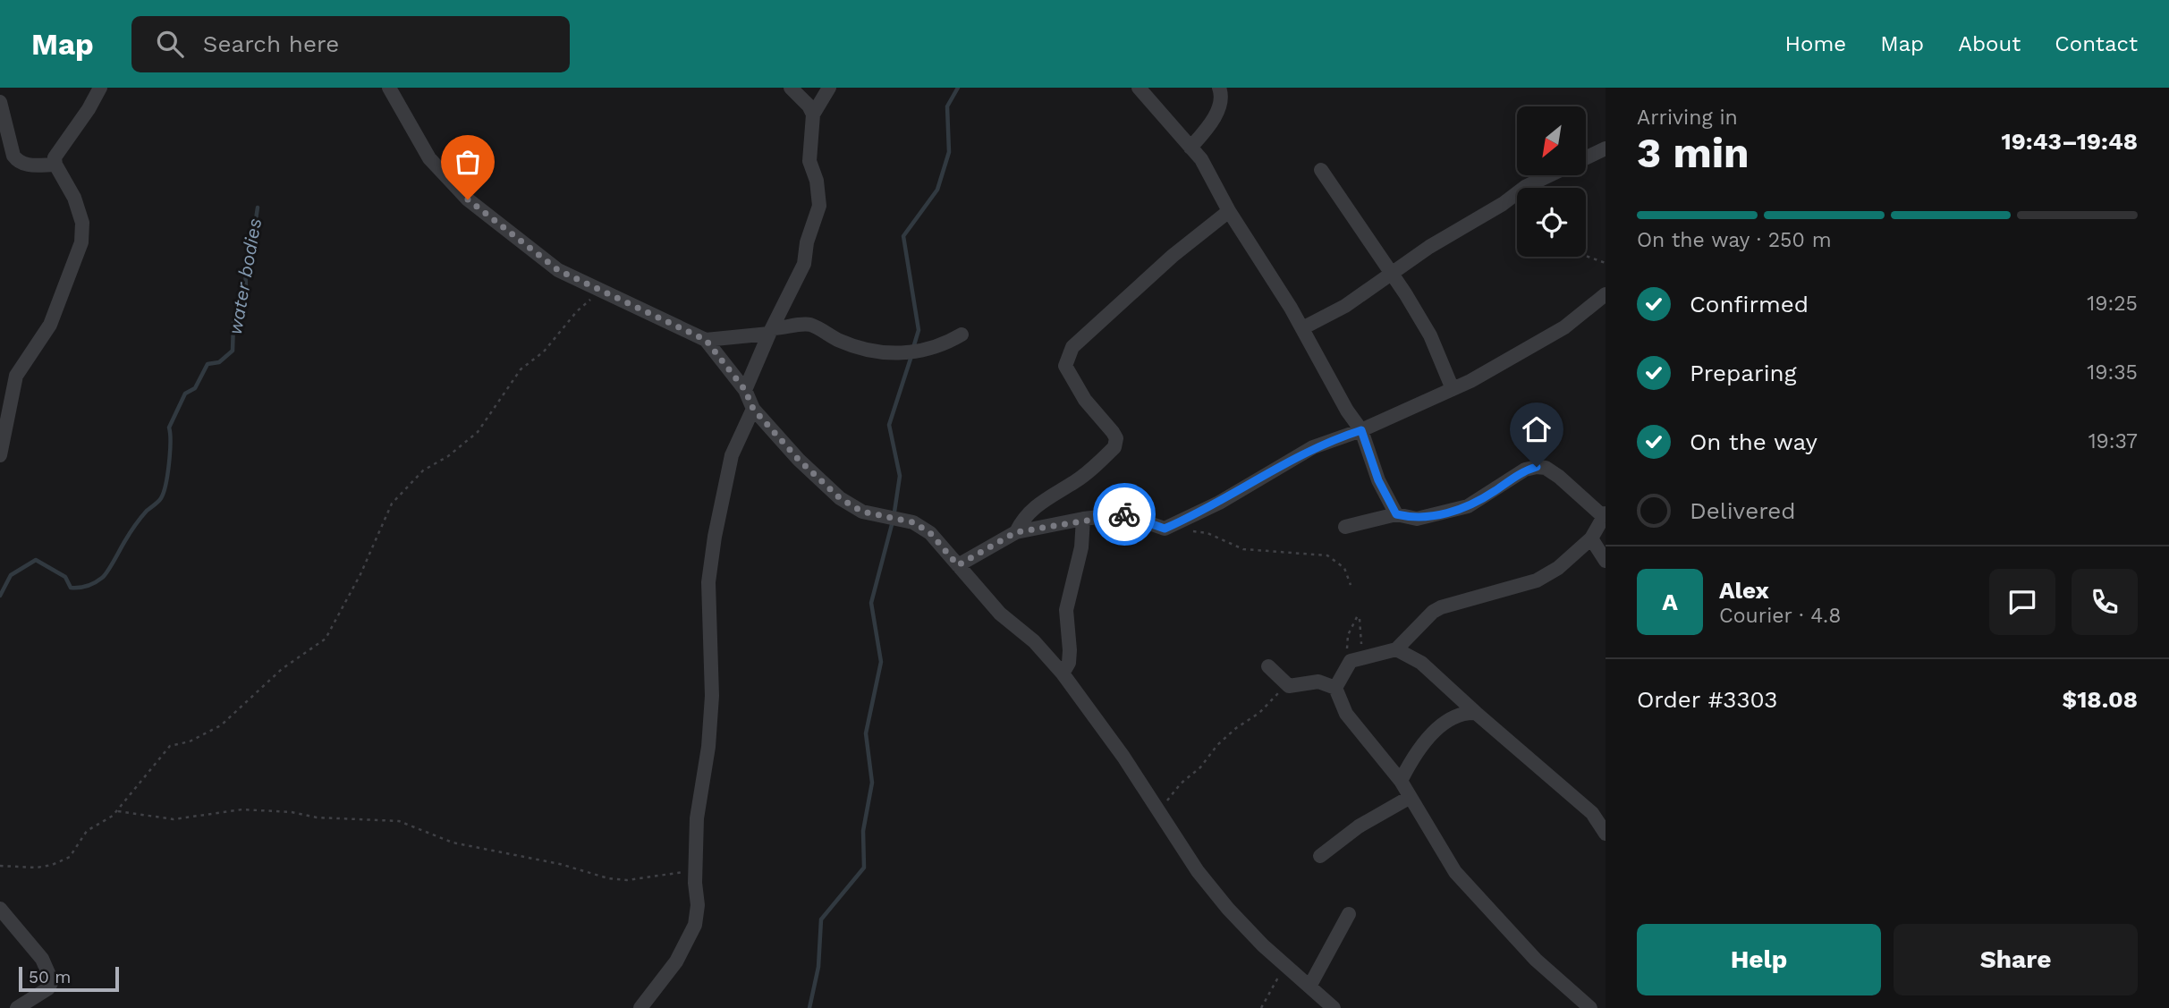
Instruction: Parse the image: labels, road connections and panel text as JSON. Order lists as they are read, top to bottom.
{
  "water": ["water bodies"],
  "scale_bar": "50 m",
  "north": "bottom left",
  "page": {
    "header": "Map",
    "search": "Search here",
    "nav": [
      "Home",
      "Map",
      "About",
      "Contact"
    ],
    "heading": ["3 min", "Arriving in", "19:43–19:48"],
    "panel": [
      "Alex",
      "Courier · 4.8",
      "Order #3303",
      "$18.08"
    ],
    "bar": "On the way · 250 m",
    "list": [
      ["Confirmed", "19:25"],
      ["Preparing", "19:35"],
      ["On the way", "19:37"],
      "Delivered"
    ],
    "round": "A",
    "buttons": ["Help", "Share"],
    "scale": "50 m"
  }
}
